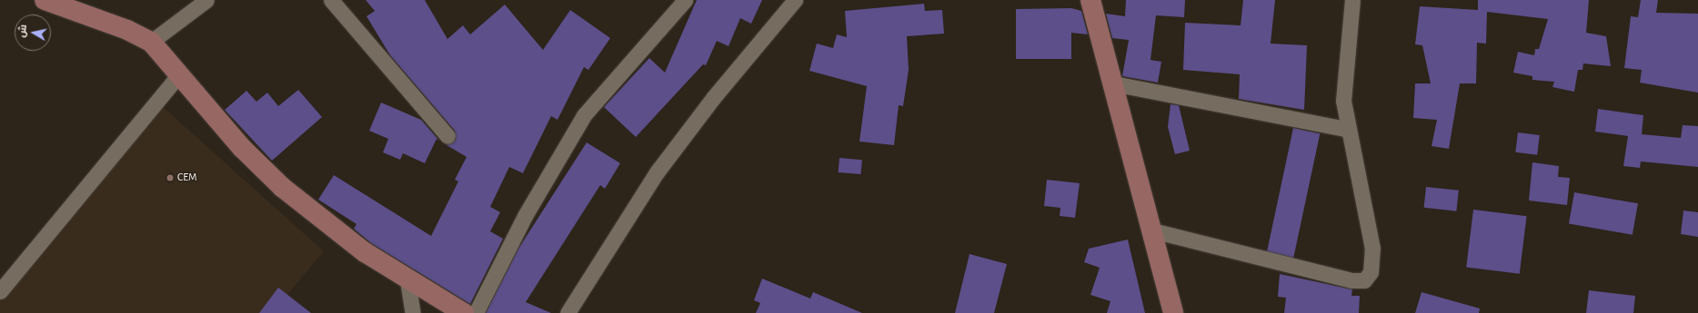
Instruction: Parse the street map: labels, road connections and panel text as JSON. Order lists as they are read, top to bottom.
{
  "places": ["CEM"],
  "north": "left"
}
